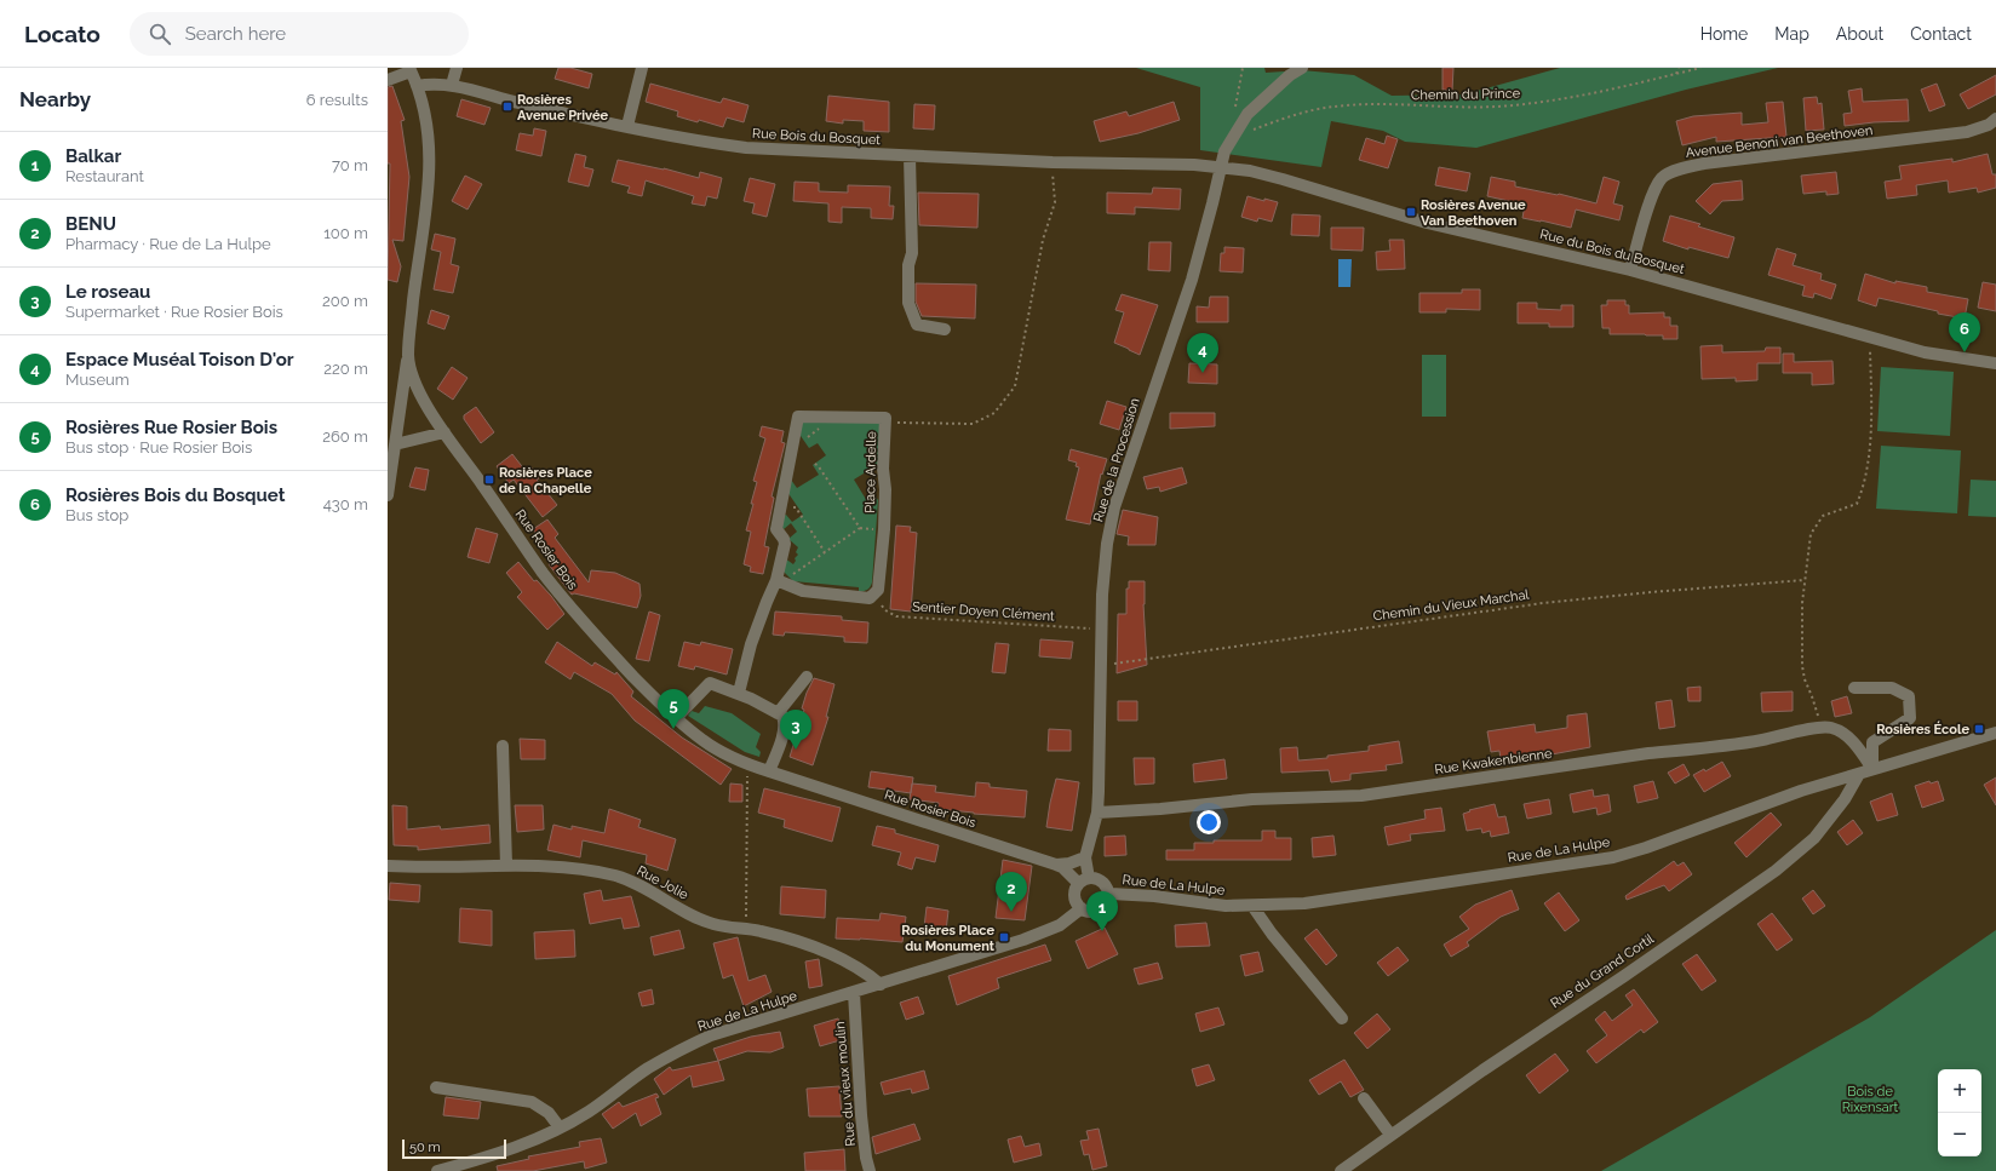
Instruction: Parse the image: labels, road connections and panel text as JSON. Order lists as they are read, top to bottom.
{
  "streets": {
    "street": [
      "Rue Bois du Bosquet",
      "Avenue Benoni van Beethoven",
      "Rue du Bois du Bosquet",
      "Rue de la Procession",
      "Place Ardelle",
      "Rue Rosier Bois",
      "Rue Kwakenbienne",
      "Rue de La Hulpe",
      "Rue Jolie",
      "Rue du Grand Cortil",
      "Rue du vieux moulin"
    ],
    "path": ["Chemin du Prince", "Chemin du Vieux Marchal", "Sentier Doyen Clément"]
  },
  "crossings": [
    ["Chemin du Prince", "Rue de la Procession"],
    ["Rue Bois du Bosquet", "Rue du Bois du Bosquet"],
    ["Rue Bois du Bosquet", "Rue de la Procession"],
    ["Rue Bois du Bosquet", "Rue Rosier Bois"],
    ["Avenue Benoni van Beethoven", "Rue du Bois du Bosquet"],
    ["Rue du Bois du Bosquet", "Rue de la Procession"],
    ["Rue de la Procession", "Rue Rosier Bois"],
    ["Rue de la Procession", "Chemin du Vieux Marchal"],
    ["Rue de la Procession", "Sentier Doyen Clément"],
    ["Rue de la Procession", "Rue Kwakenbienne"],
    ["Rue de la Procession", "Rue de La Hulpe"],
    ["Place Ardelle", "Sentier Doyen Clément"],
    ["Rue Rosier Bois", "Rue de La Hulpe"],
    ["Rue Kwakenbienne", "Rue de La Hulpe"],
    ["Rue de La Hulpe", "Rue Jolie"],
    ["Rue de La Hulpe", "Rue du Grand Cortil"],
    ["Rue de La Hulpe", "Rue du vieux moulin"]
  ],
  "parks": ["Bois de Rixensart"],
  "places": {
    "transit": [
      "Rosières Avenue Privée",
      "Rosières Avenue Van Beethoven",
      "Rosières Place de la Chapelle",
      "Rosières École",
      "Rosières Place du Monument"
    ]
  },
  "scale_bar": "50 m",
  "page": {
    "header": "Locato",
    "search": "Search here",
    "nav": [
      "Home",
      "Map",
      "About",
      "Contact"
    ],
    "heading": ["Nearby", "6 results"],
    "list": [
      {
        "mark": "1",
        "name": "Balkar",
        "note": "Restaurant",
        "value": "70 m"
      },
      {
        "mark": "2",
        "name": "BENU",
        "note": "Pharmacy · Rue de La Hulpe",
        "value": "100 m"
      },
      {
        "mark": "3",
        "name": "Le roseau",
        "note": "Supermarket · Rue Rosier Bois",
        "value": "200 m"
      },
      {
        "mark": "4",
        "name": "Espace Muséal Toison D'or",
        "note": "Museum",
        "value": "220 m"
      },
      {
        "mark": "5",
        "name": "Rosières Rue Rosier Bois",
        "note": "Bus stop · Rue Rosier Bois",
        "value": "260 m"
      },
      {
        "mark": "6",
        "name": "Rosières Bois du Bosquet",
        "note": "Bus stop",
        "value": "430 m"
      }
    ],
    "pins": [
      "6",
      "4",
      "5",
      "3",
      "2",
      "1"
    ],
    "map_buttons": ["+", "−"],
    "scale": "50 m"
  }
}
